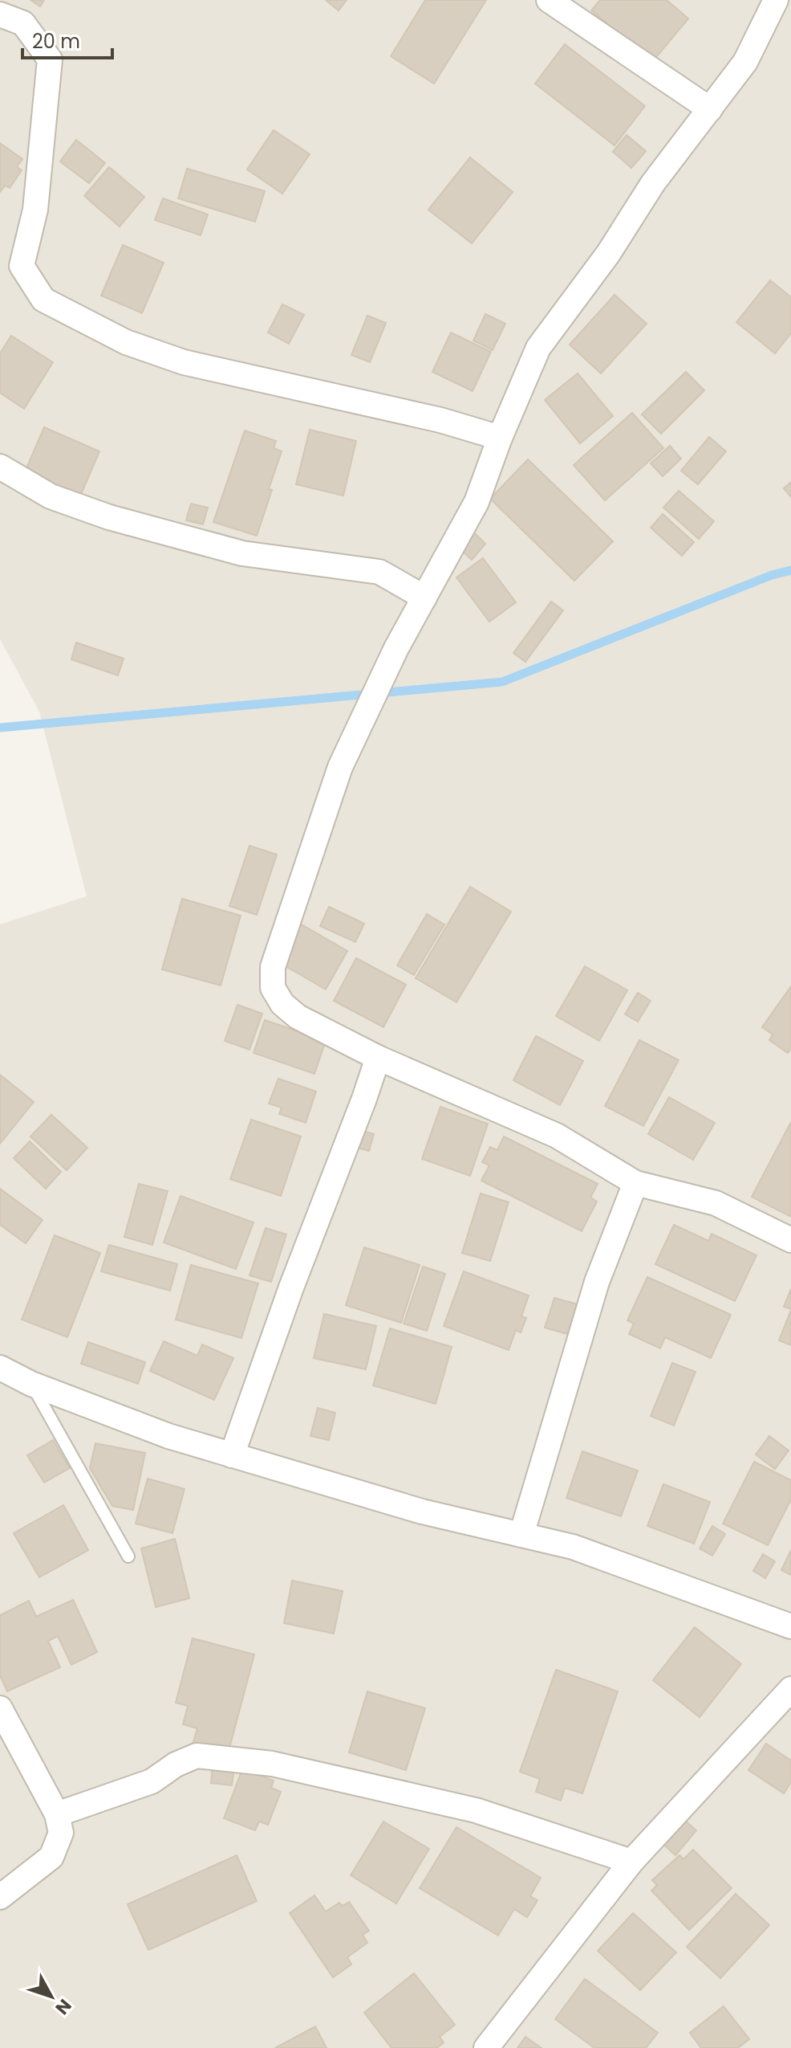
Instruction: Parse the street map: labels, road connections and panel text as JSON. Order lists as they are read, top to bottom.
{
  "scale_bar": "20 m",
  "north": "bottom right"
}
